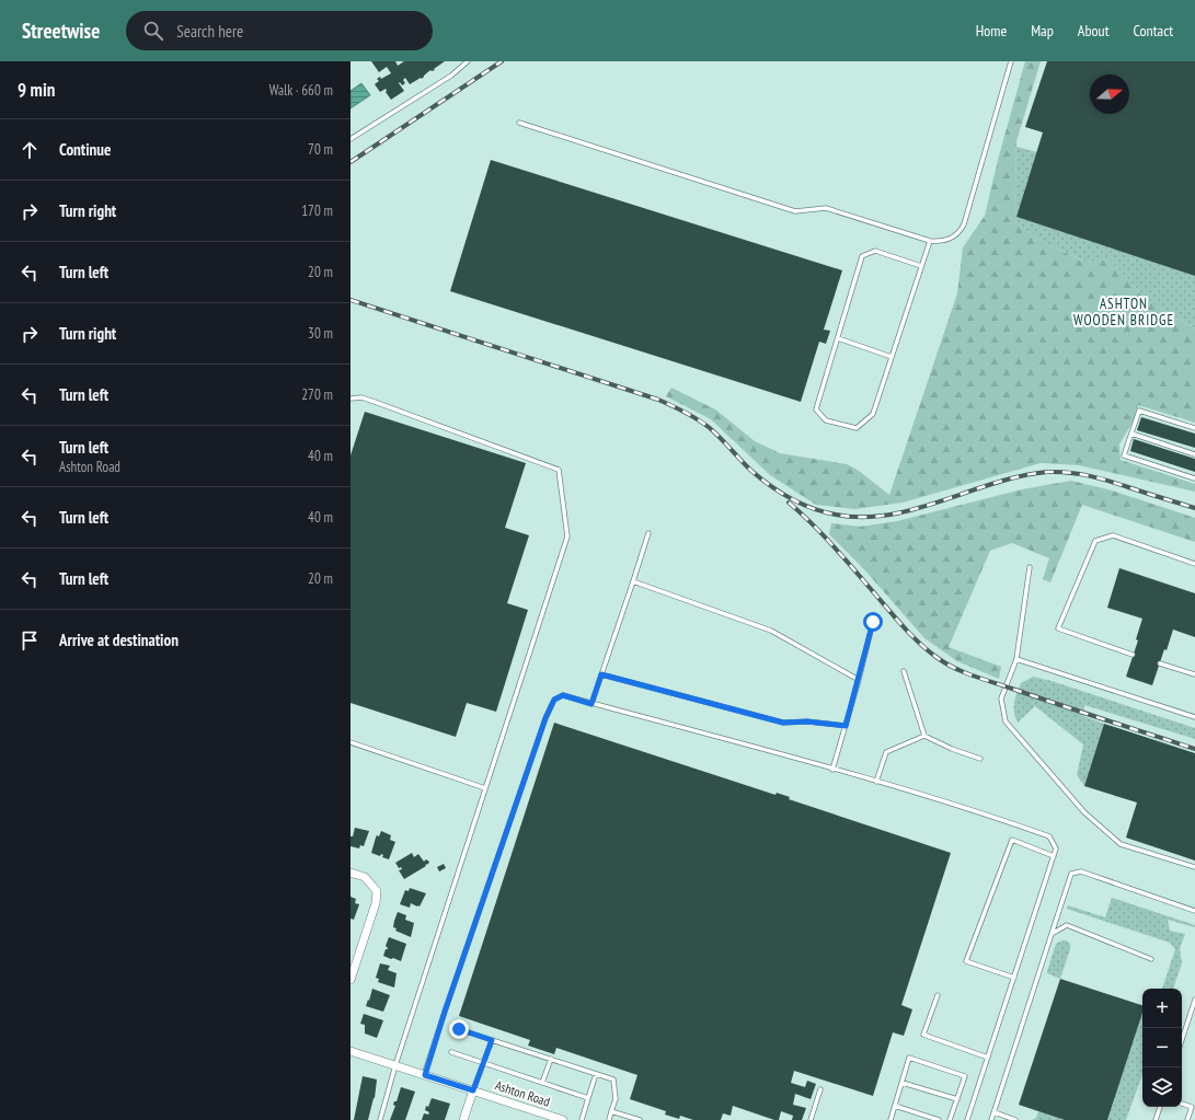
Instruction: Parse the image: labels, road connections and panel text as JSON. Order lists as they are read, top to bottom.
{
  "streets": {
    "street": ["Ashton Road"]
  },
  "districts": ["ASHTON WOODEN BRIDGE"],
  "north": "right",
  "page": {
    "header": "Streetwise",
    "search": "Search here",
    "nav": [
      "Home",
      "Map",
      "About",
      "Contact"
    ],
    "heading": ["9 min", "Walk · 660 m"],
    "list": [
      ["Continue", "70 m"],
      ["Turn right", "170 m"],
      ["Turn left", "20 m"],
      ["Turn right", "30 m"],
      ["Turn left", "270 m"],
      ["Turn left", "Ashton Road", "40 m"],
      ["Turn left", "40 m"],
      ["Turn left", "20 m"],
      "Arrive at destination"
    ],
    "map_buttons": ["+", "−"]
  }
}
